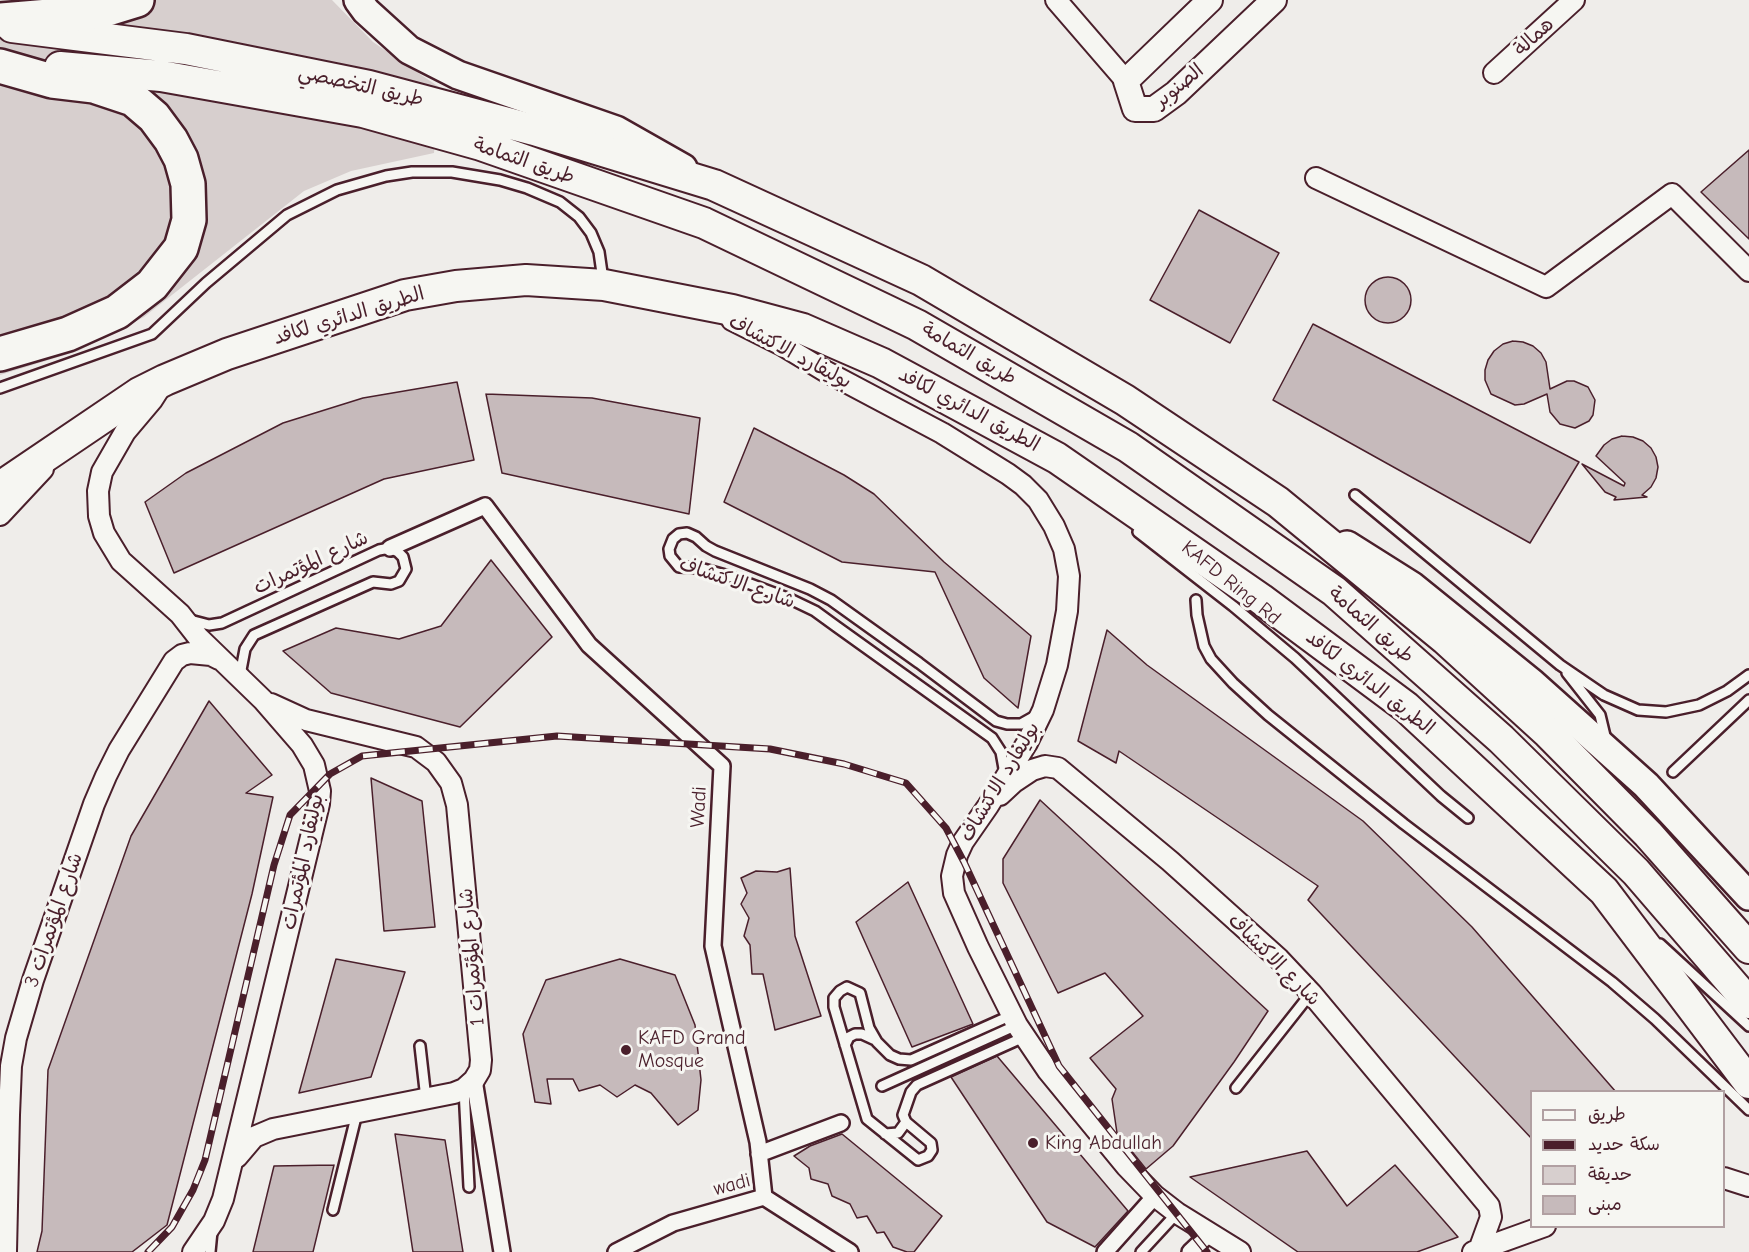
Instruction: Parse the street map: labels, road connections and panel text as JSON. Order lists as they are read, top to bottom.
{
  "streets": {
    "main road": ["طريق التخصصي", "طريق الثمامة", "الطريق الدائري لكافد"],
    "street": [
      "همالة",
      "الصنوبر",
      "بوليفارد الاكتشاف",
      "شارع الاكتشاف",
      "Wadi",
      "بوليفارد المؤتمرات",
      "شارع المؤتمرات 3",
      "شارع المؤتمرات 1",
      "wadi"
    ],
    "lane": ["شارع المؤتمرات", "KAFD Ring Rd"]
  },
  "crossings": [
    ["طريق التخصصي", "طريق الثمامة"],
    ["الطريق الدائري لكافد", "بوليفارد الاكتشاف"],
    ["الطريق الدائري لكافد", "بوليفارد المؤتمرات"],
    ["بوليفارد الاكتشاف", "شارع الاكتشاف"],
    ["شارع المؤتمرات", "Wadi"],
    ["شارع المؤتمرات", "بوليفارد المؤتمرات"],
    ["Wadi", "wadi"],
    ["بوليفارد المؤتمرات", "شارع المؤتمرات 3"],
    ["بوليفارد المؤتمرات", "شارع المؤتمرات 1"]
  ],
  "places": ["KAFD Grand Mosque", "King Abdullah"],
  "legend": [
    "طريق",
    "سكة حديد",
    "حديقة",
    "مبنى"
  ]
}
